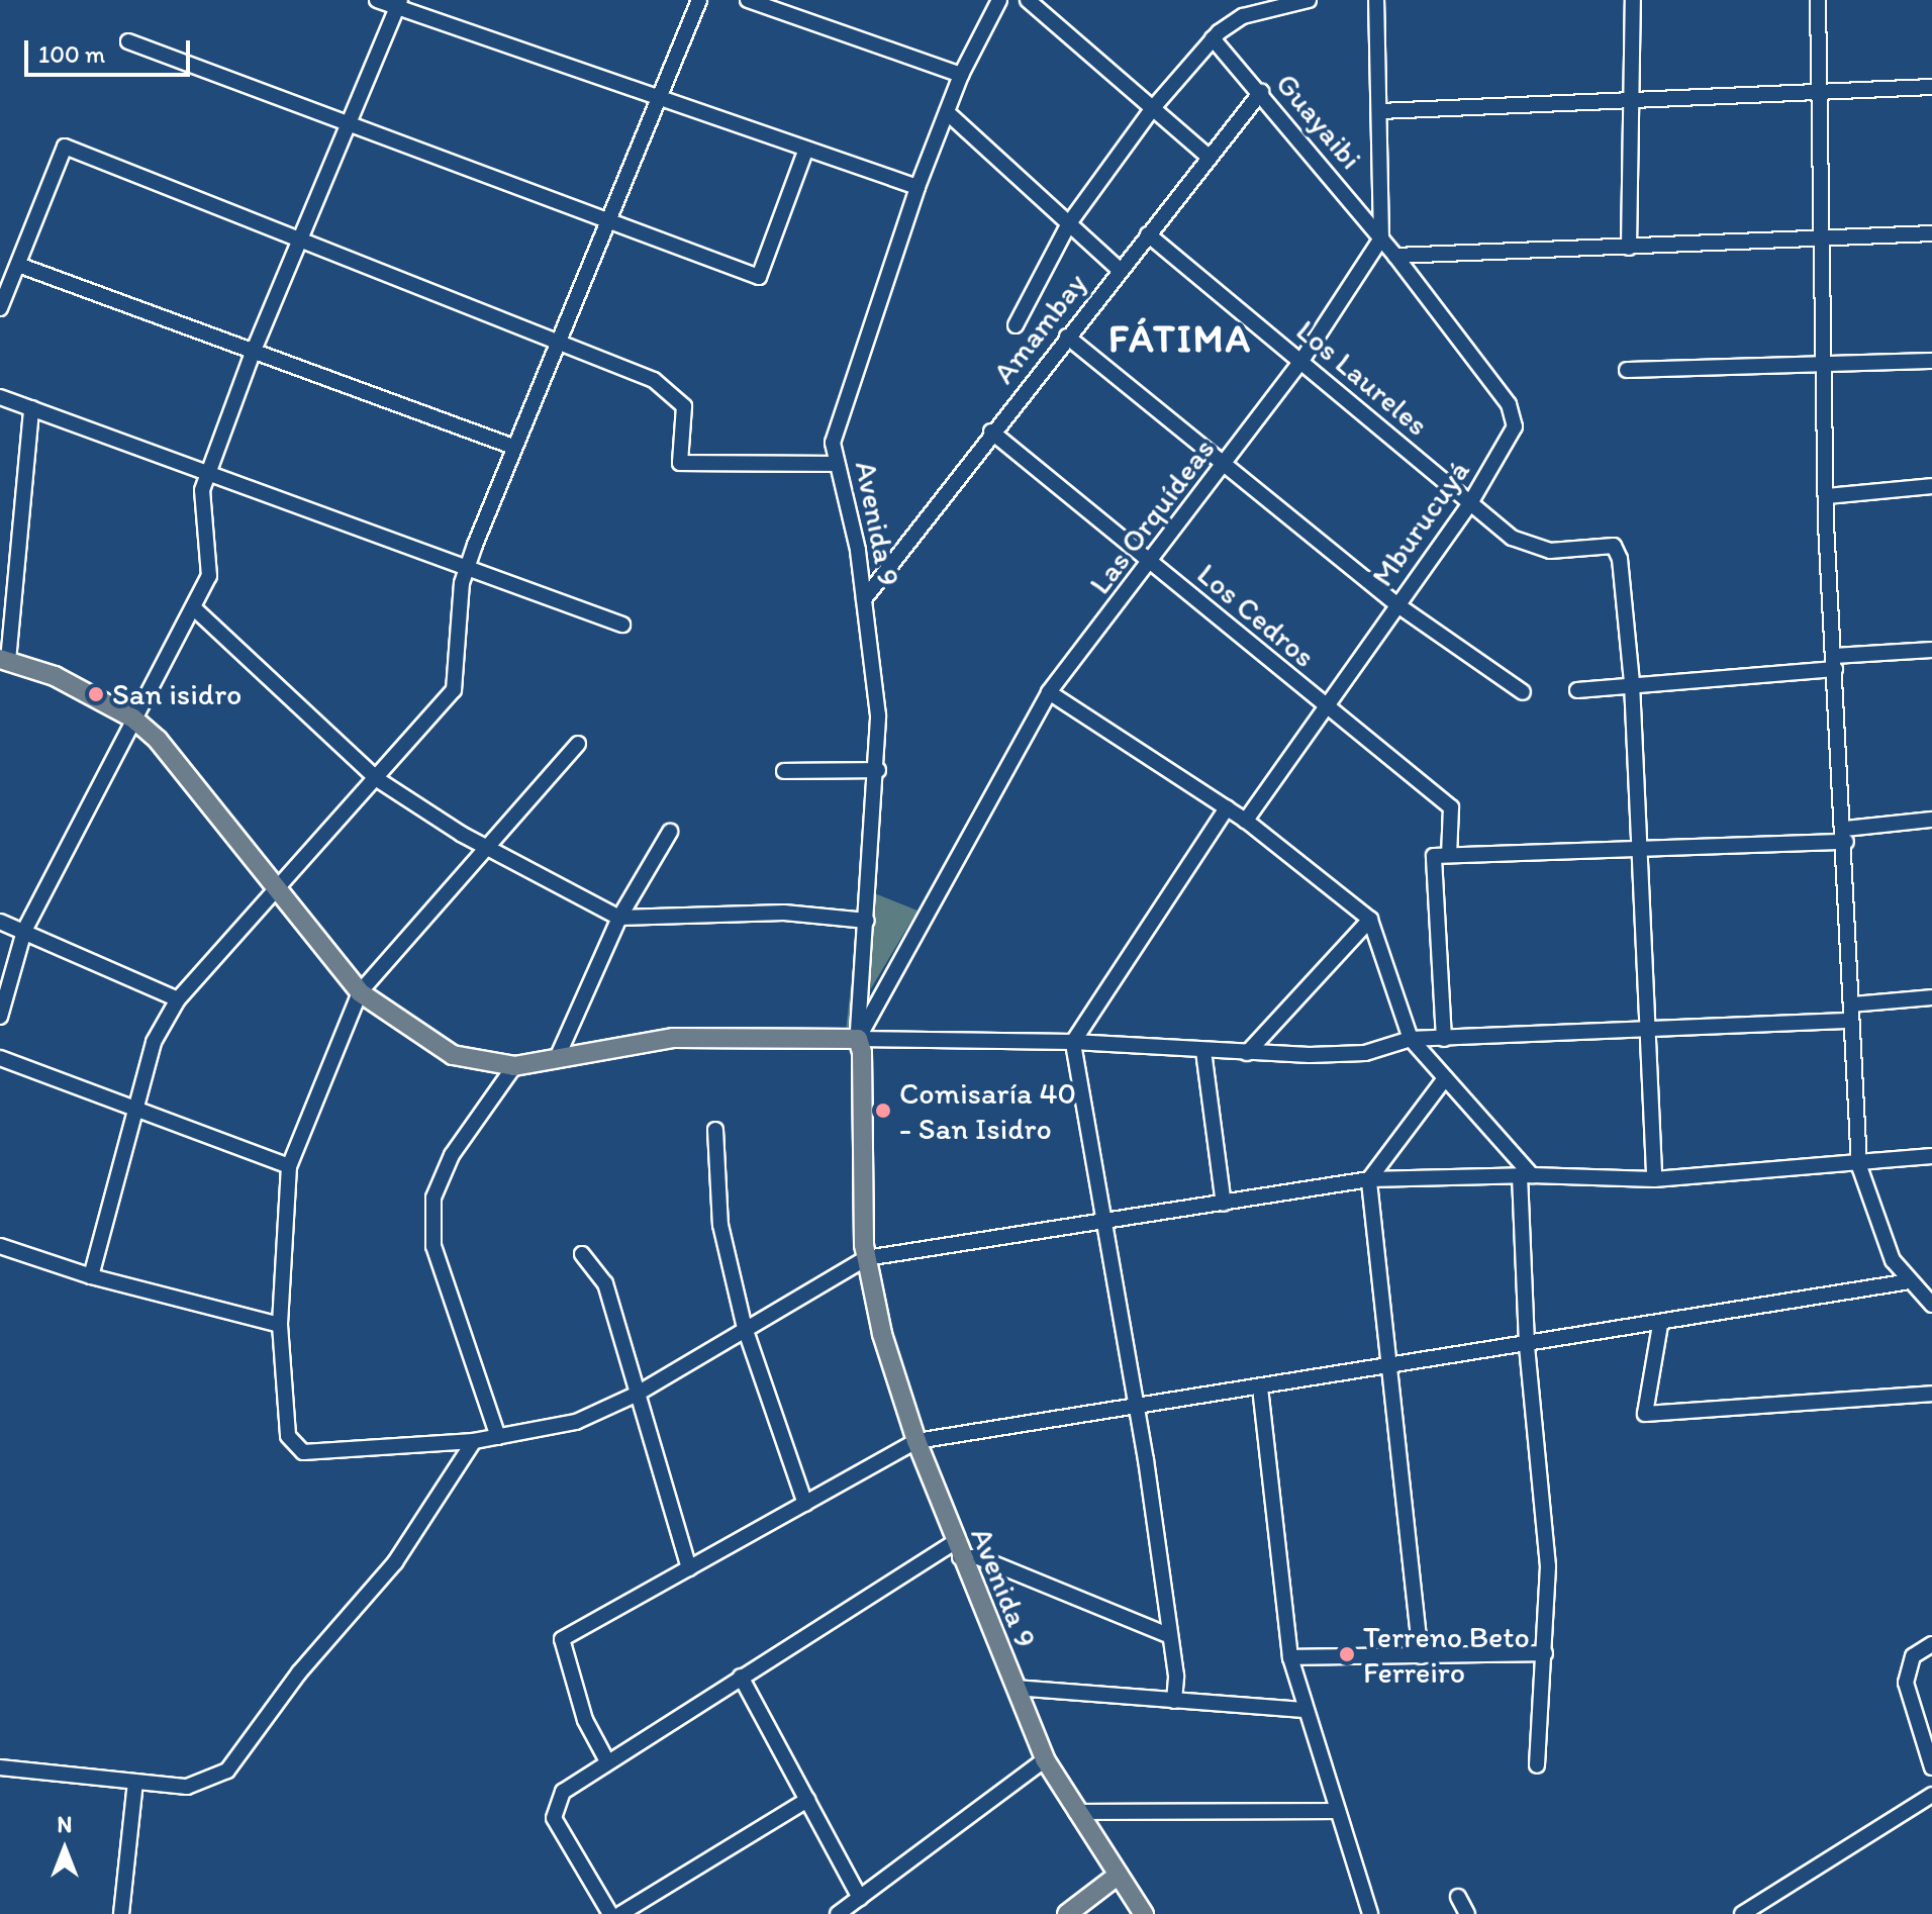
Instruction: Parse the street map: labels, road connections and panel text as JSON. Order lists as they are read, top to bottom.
{
  "streets": {
    "main road": ["Avenida 9"],
    "street": [
      "Guayaibi",
      "Amambay",
      "Los Laureles",
      "Las Orquídeas",
      "Mburucuyá",
      "Los Cedros"
    ]
  },
  "crossings": [
    ["Guayaibi", "Amambay"],
    ["Guayaibi", "Las Orquídeas"],
    ["Guayaibi", "Mburucuyá"],
    ["Amambay", "Los Laureles"],
    ["Amambay", "Avenida 9"],
    ["Amambay", "Los Cedros"],
    ["Los Laureles", "Las Orquídeas"],
    ["Los Laureles", "Mburucuyá"],
    ["Las Orquídeas", "Avenida 9"],
    ["Las Orquídeas", "Los Cedros"],
    ["Mburucuyá", "Los Cedros"]
  ],
  "districts": ["FÁTIMA"],
  "places": ["San isidro", "Comisaría 40 - San Isidro", "Terreno Beto Ferreiro"],
  "scale_bar": "100 m",
  "north": "top"
}
